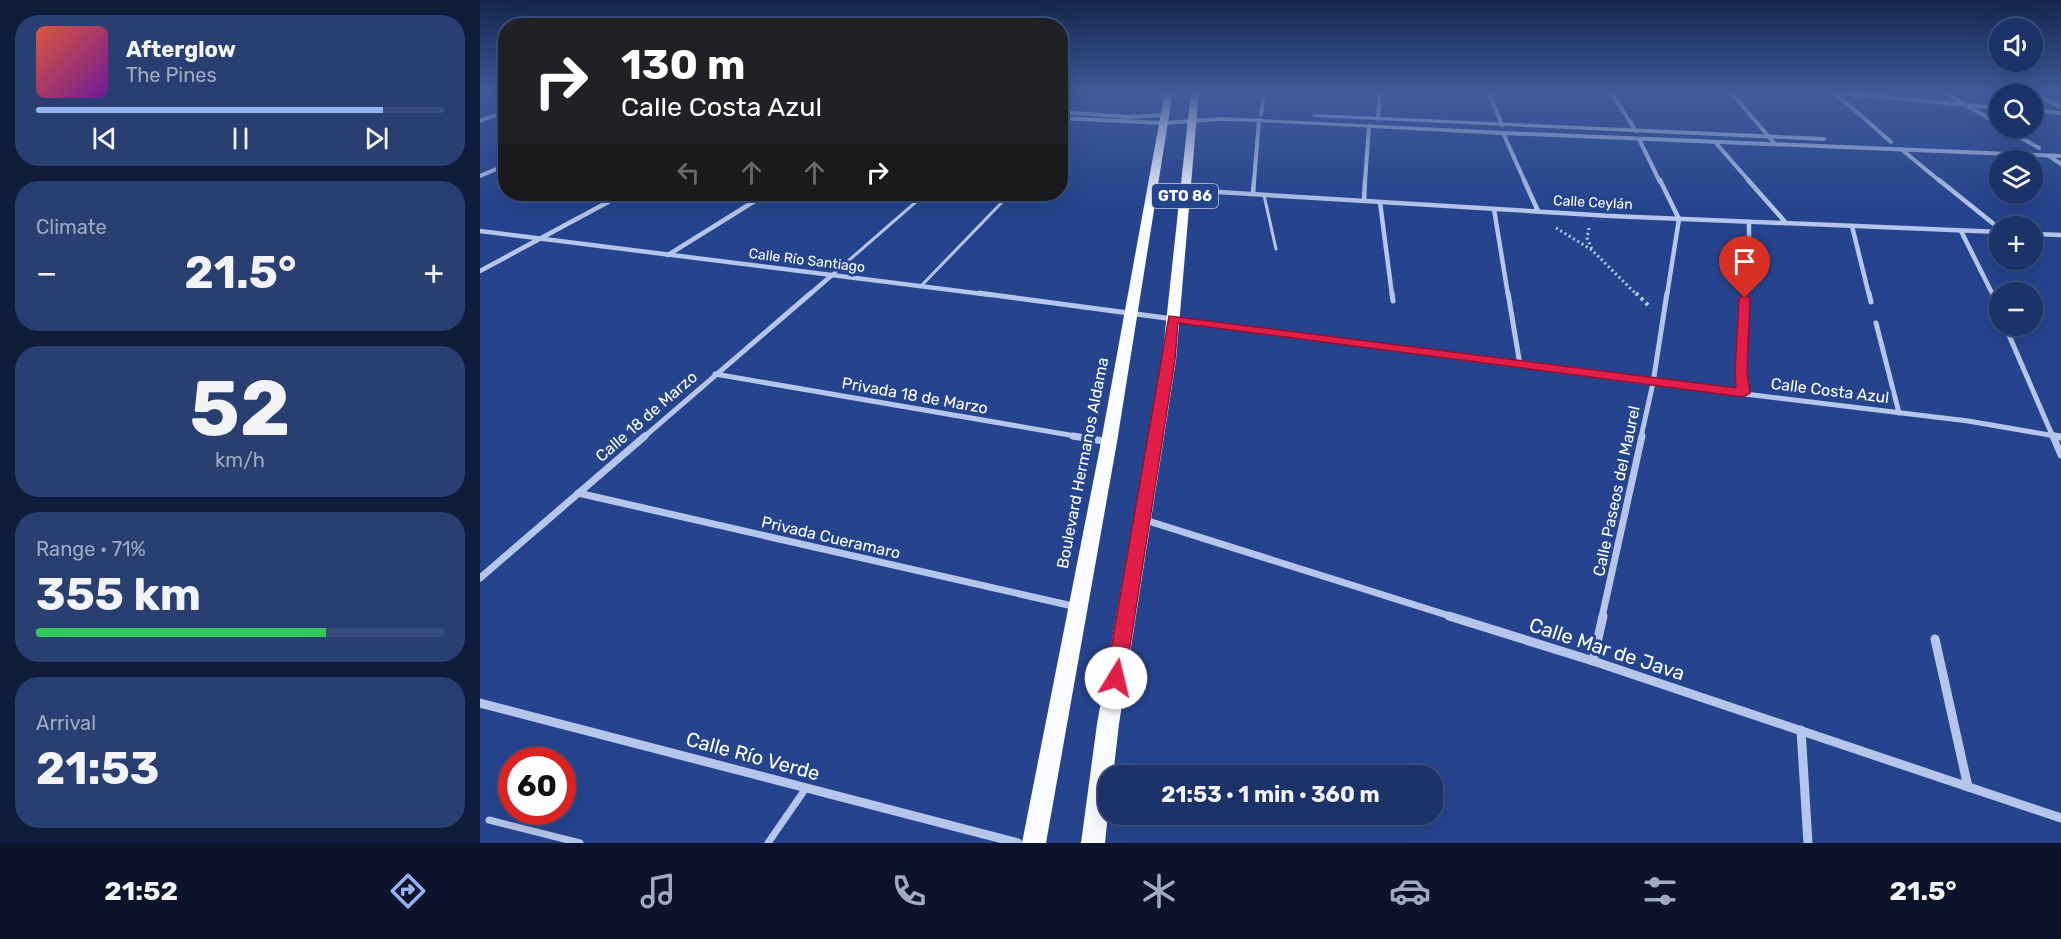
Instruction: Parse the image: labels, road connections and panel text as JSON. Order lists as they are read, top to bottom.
{
  "streets": {
    "main road": ["GTO 86", "Boulevard Hermanos Aldama"],
    "street": [
      "Calle Ceylán",
      "Calle Río Santiago",
      "Calle Costa Azul",
      "Privada 18 de Marzo",
      "Calle 18 de Marzo",
      "Calle Paseos del Maurel",
      "Privada Cueramaro",
      "Calle Mar de Java",
      "Calle Río Verde"
    ]
  },
  "crossings": [
    ["GTO 86", "Calle Ceylán"],
    ["GTO 86", "Calle Costa Azul"],
    ["GTO 86", "Calle Mar de Java"],
    ["Calle Ceylán", "Calle Paseos del Maurel"],
    ["Calle Río Santiago", "Calle Costa Azul"],
    ["Calle Río Santiago", "Calle 18 de Marzo"],
    ["Calle Río Santiago", "Boulevard Hermanos Aldama"],
    ["Calle Costa Azul", "Boulevard Hermanos Aldama"],
    ["Calle Costa Azul", "Calle Paseos del Maurel"],
    ["Privada 18 de Marzo", "Calle 18 de Marzo"],
    ["Privada 18 de Marzo", "Boulevard Hermanos Aldama"],
    ["Calle 18 de Marzo", "Privada Cueramaro"],
    ["Boulevard Hermanos Aldama", "Privada Cueramaro"],
    ["Calle Paseos del Maurel", "Calle Mar de Java"]
  ],
  "page": {
    "map_buttons": ["+", "−"],
    "turn": ["130 m", "Calle Costa Azul"],
    "song": ["Afterglow", "The Pines"],
    "tile": [
      "Climate",
      ["52", "km/h"],
      ["Range · 71%", "355 km"],
      ["Arrival", "21:53"]
    ],
    "heat": ["−", "21.5°", "+"],
    "limit": "60",
    "trip": "21:53 · 1 min · 360 m",
    "tabs": ["21:52", "21.5°"]
  }
}
